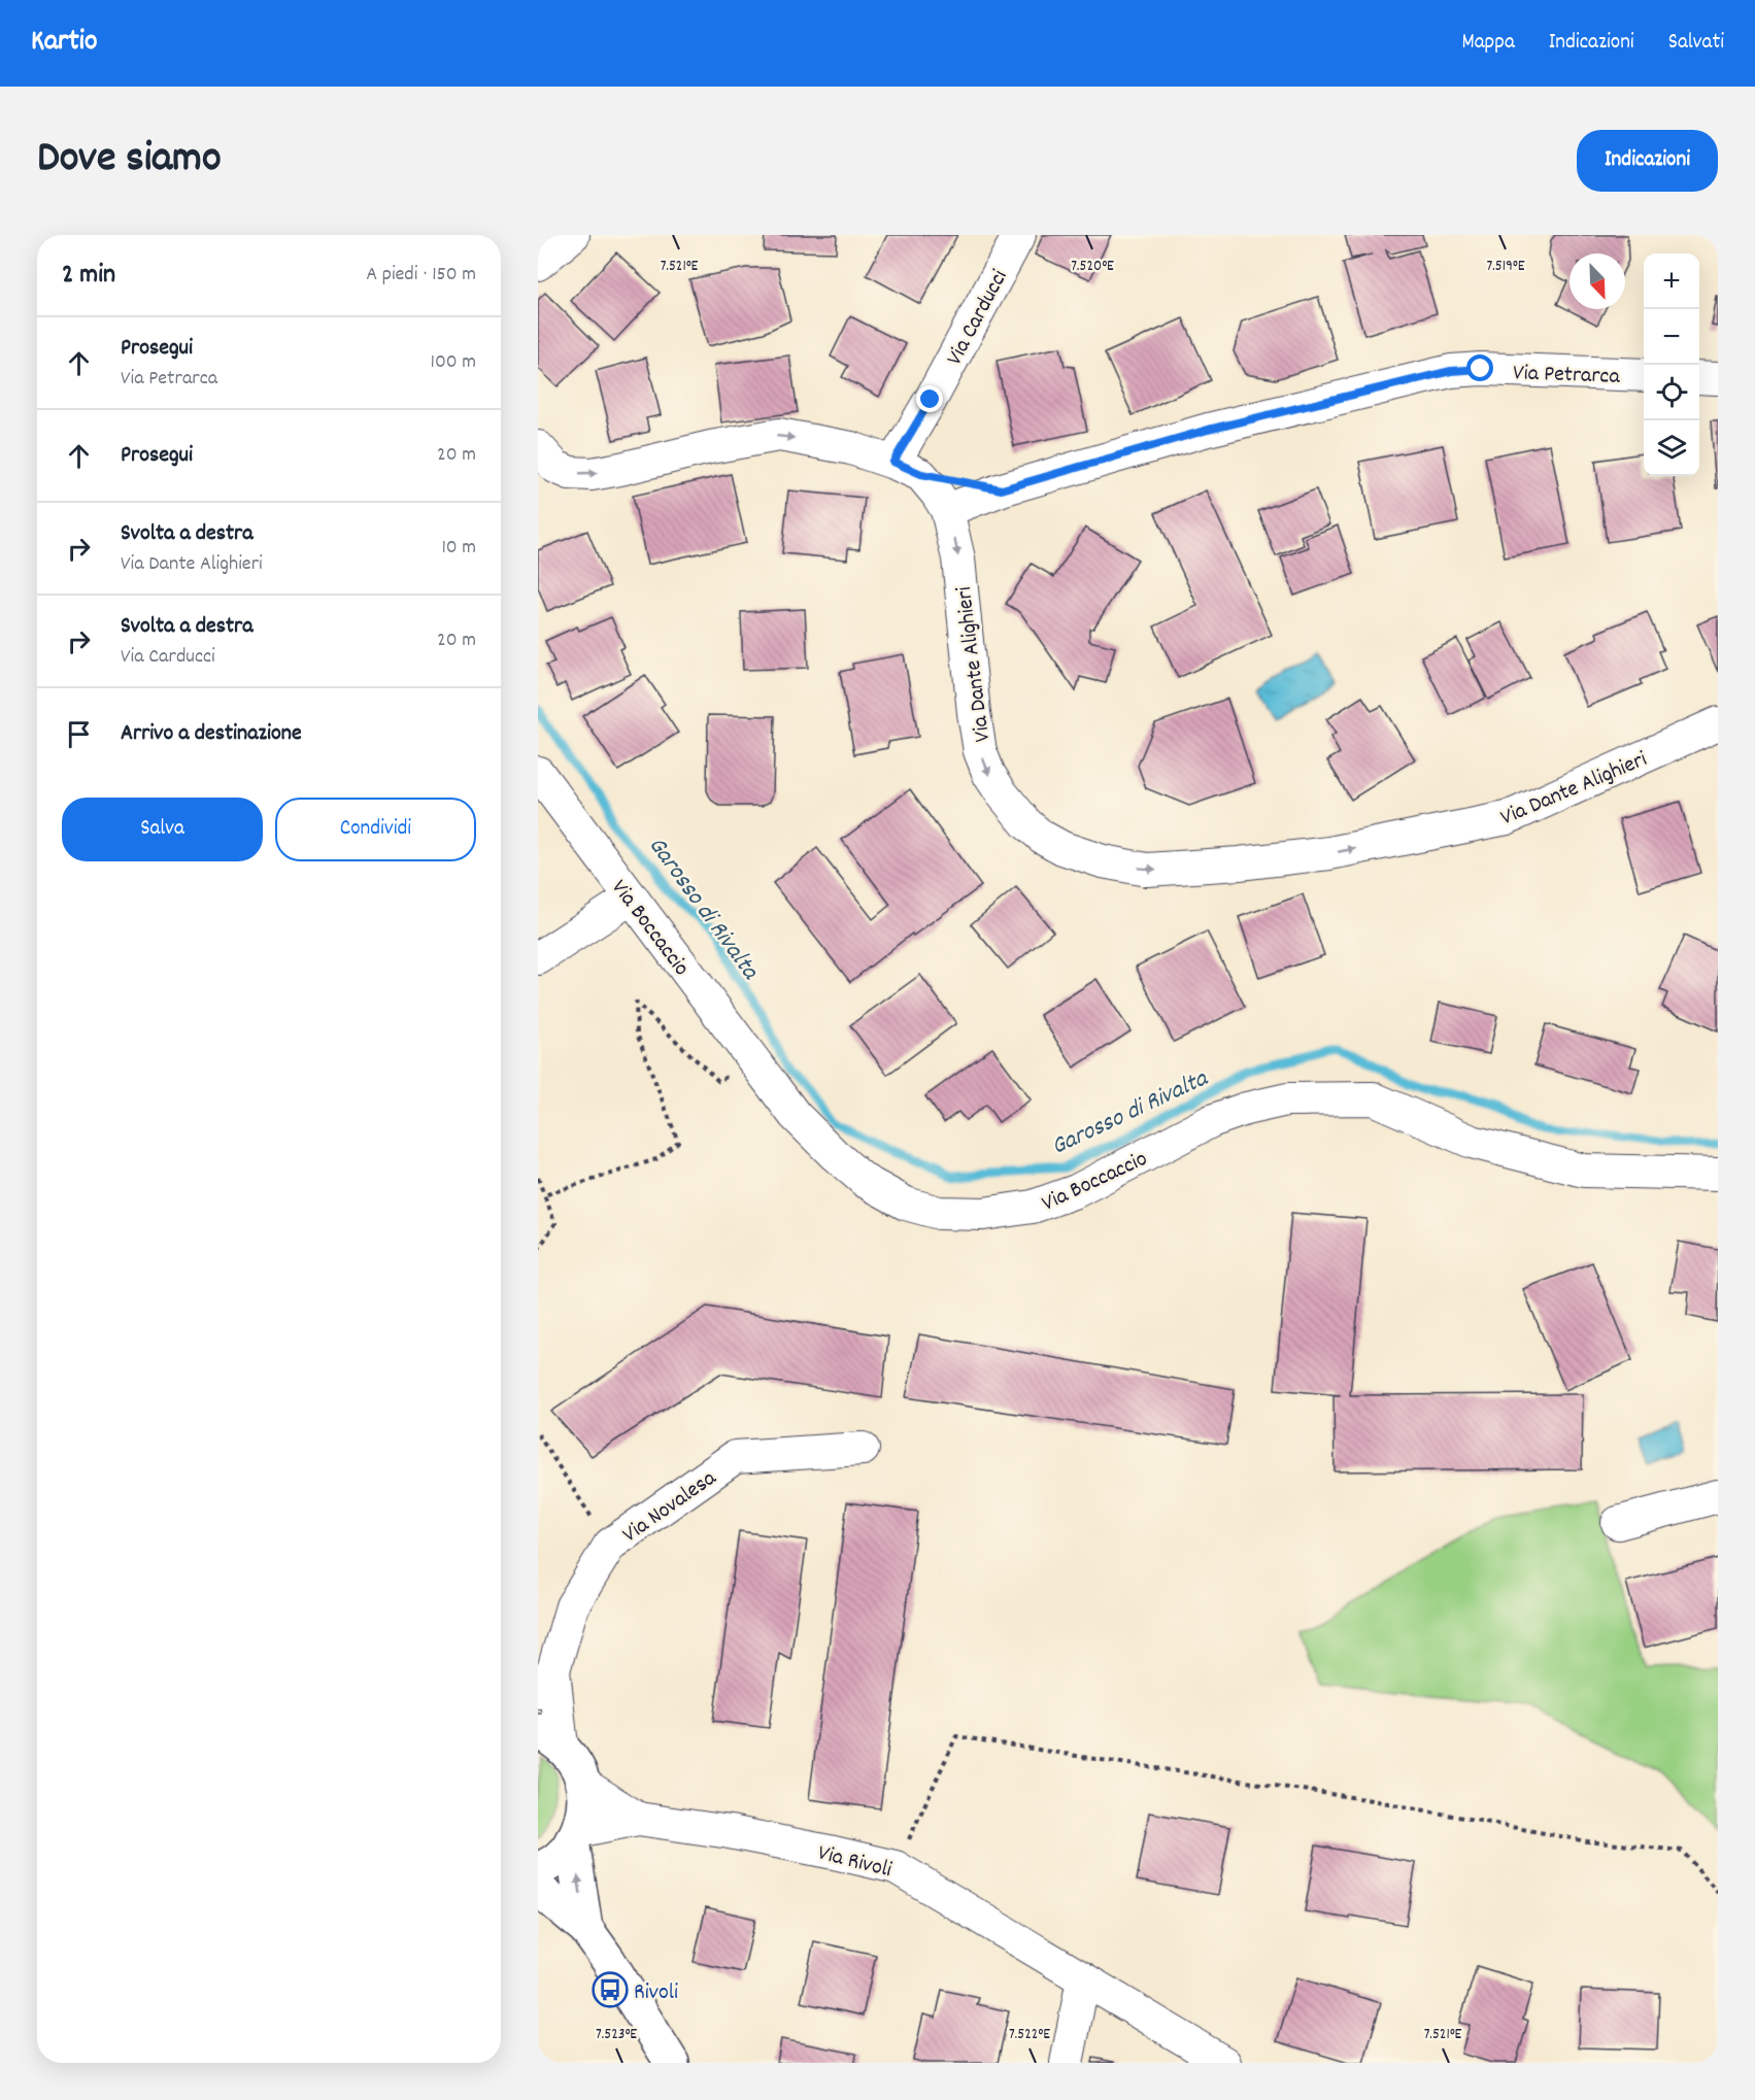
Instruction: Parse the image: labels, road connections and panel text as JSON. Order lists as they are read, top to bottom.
{
  "streets": {
    "street": [
      "Via Carducci",
      "Via Petrarca",
      "Via Dante Alighieri",
      "Via Boccaccio",
      "Via Novalesa",
      "Via Rivoli"
    ]
  },
  "crossings": [
    ["Via Carducci", "Via Dante Alighieri"],
    ["Via Petrarca", "Via Dante Alighieri"]
  ],
  "water": ["Garosso di Rivalta"],
  "places": {
    "bus stop": ["Rivoli"]
  },
  "north": "bottom right",
  "page": {
    "header": "Kartio",
    "nav": ["Mappa", "Indicazioni", "Salvati"],
    "title": "Dove siamo",
    "buttons": [
      "Indicazioni",
      ["Salva", "Condividi"]
    ],
    "heading": ["2 min", "A piedi · 150 m"],
    "map_buttons": ["+", "−"],
    "list": [
      ["Prosegui", "Via Petrarca", "100 m"],
      ["Prosegui", "20 m"],
      ["Svolta a destra", "Via Dante Alighieri", "10 m"],
      ["Svolta a destra", "Via Carducci", "20 m"],
      "Arrivo a destinazione"
    ]
  },
  "coordinates": [
    "7.521°E",
    "7.520°E",
    "7.519°E",
    "7.523°E",
    "7.522°E"
  ]
}
